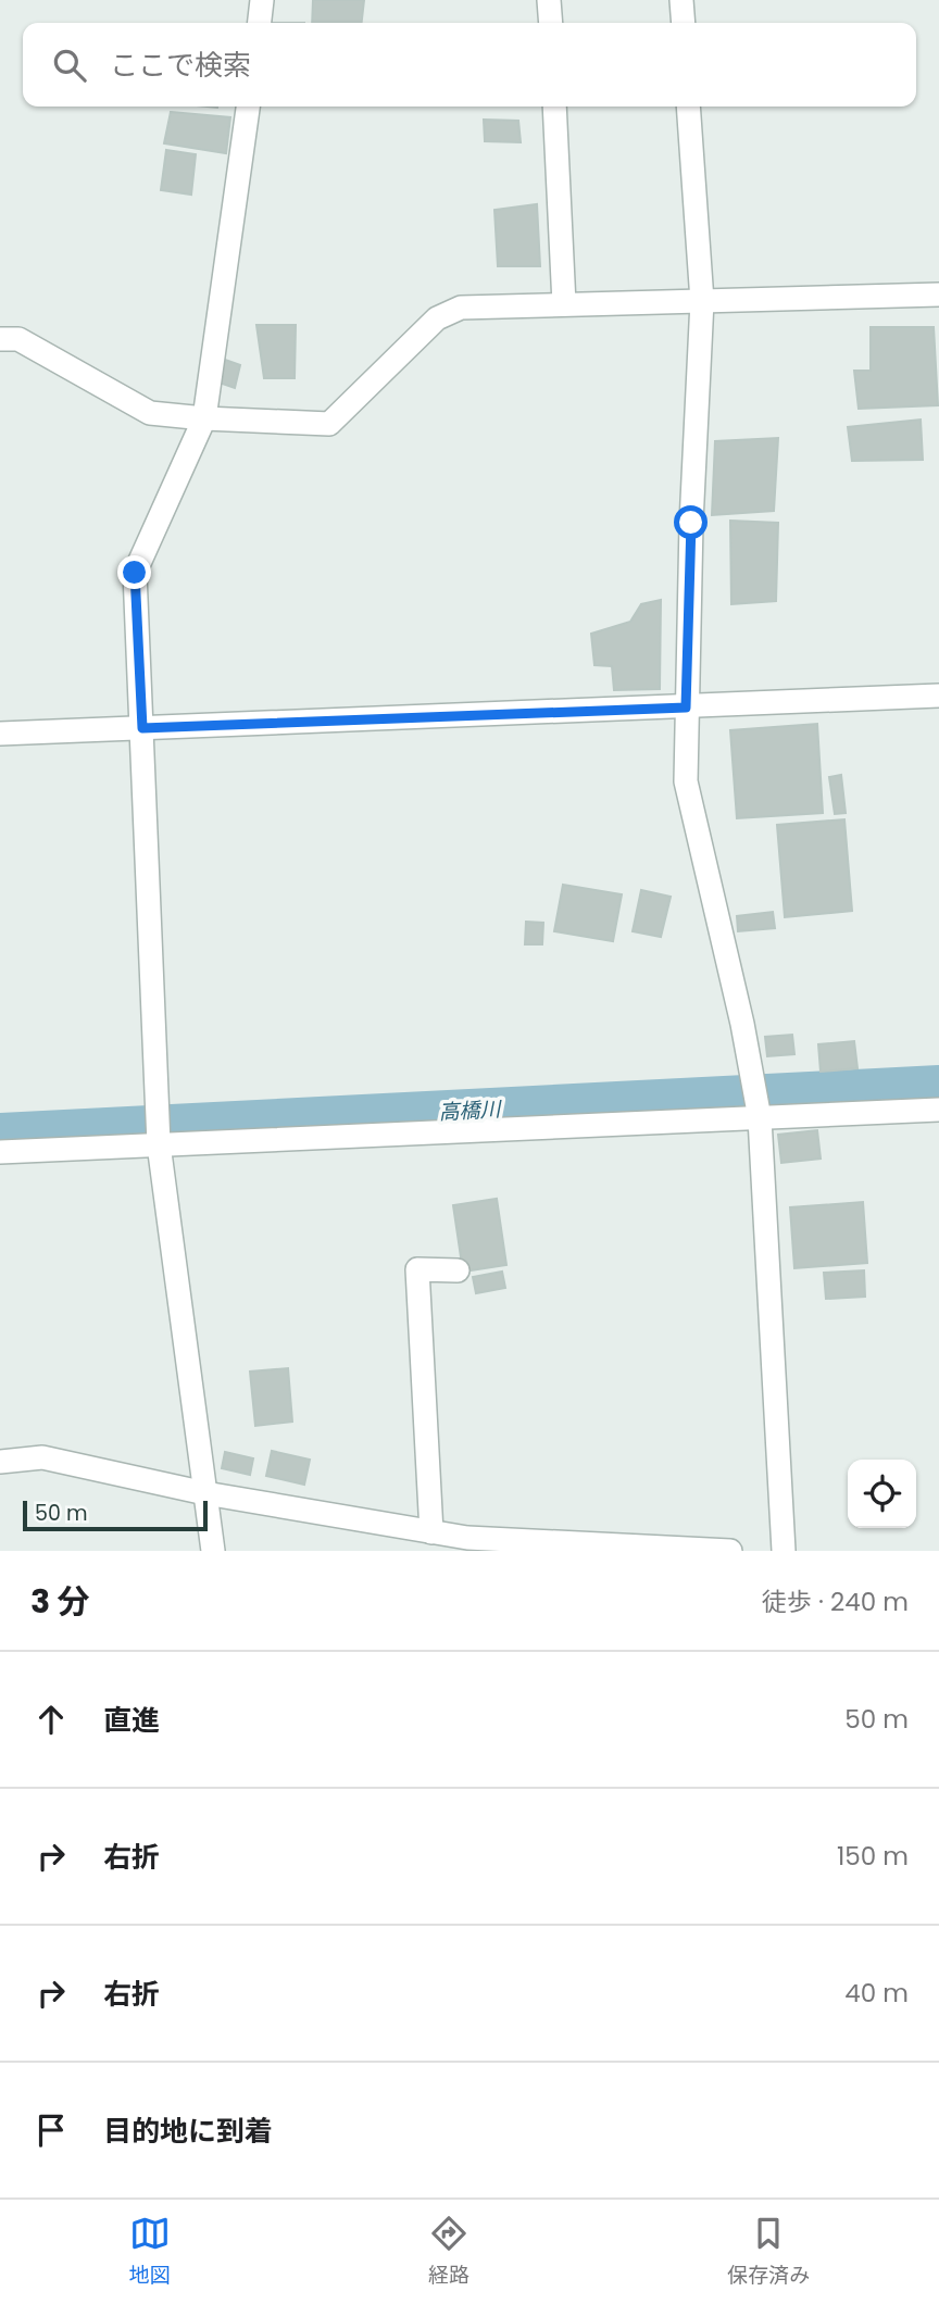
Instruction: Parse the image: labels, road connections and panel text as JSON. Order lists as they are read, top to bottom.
{
  "water": ["高橋川"],
  "scale_bar": "50 m",
  "page": {
    "search": "ここで検索",
    "scale": "50 m",
    "heading": ["3 分", "徒歩 · 240 m"],
    "list": [
      ["直進", "50 m"],
      ["右折", "150 m"],
      ["右折", "40 m"],
      "目的地に到着"
    ],
    "nav": ["地図", "経路", "保存済み"]
  }
}
